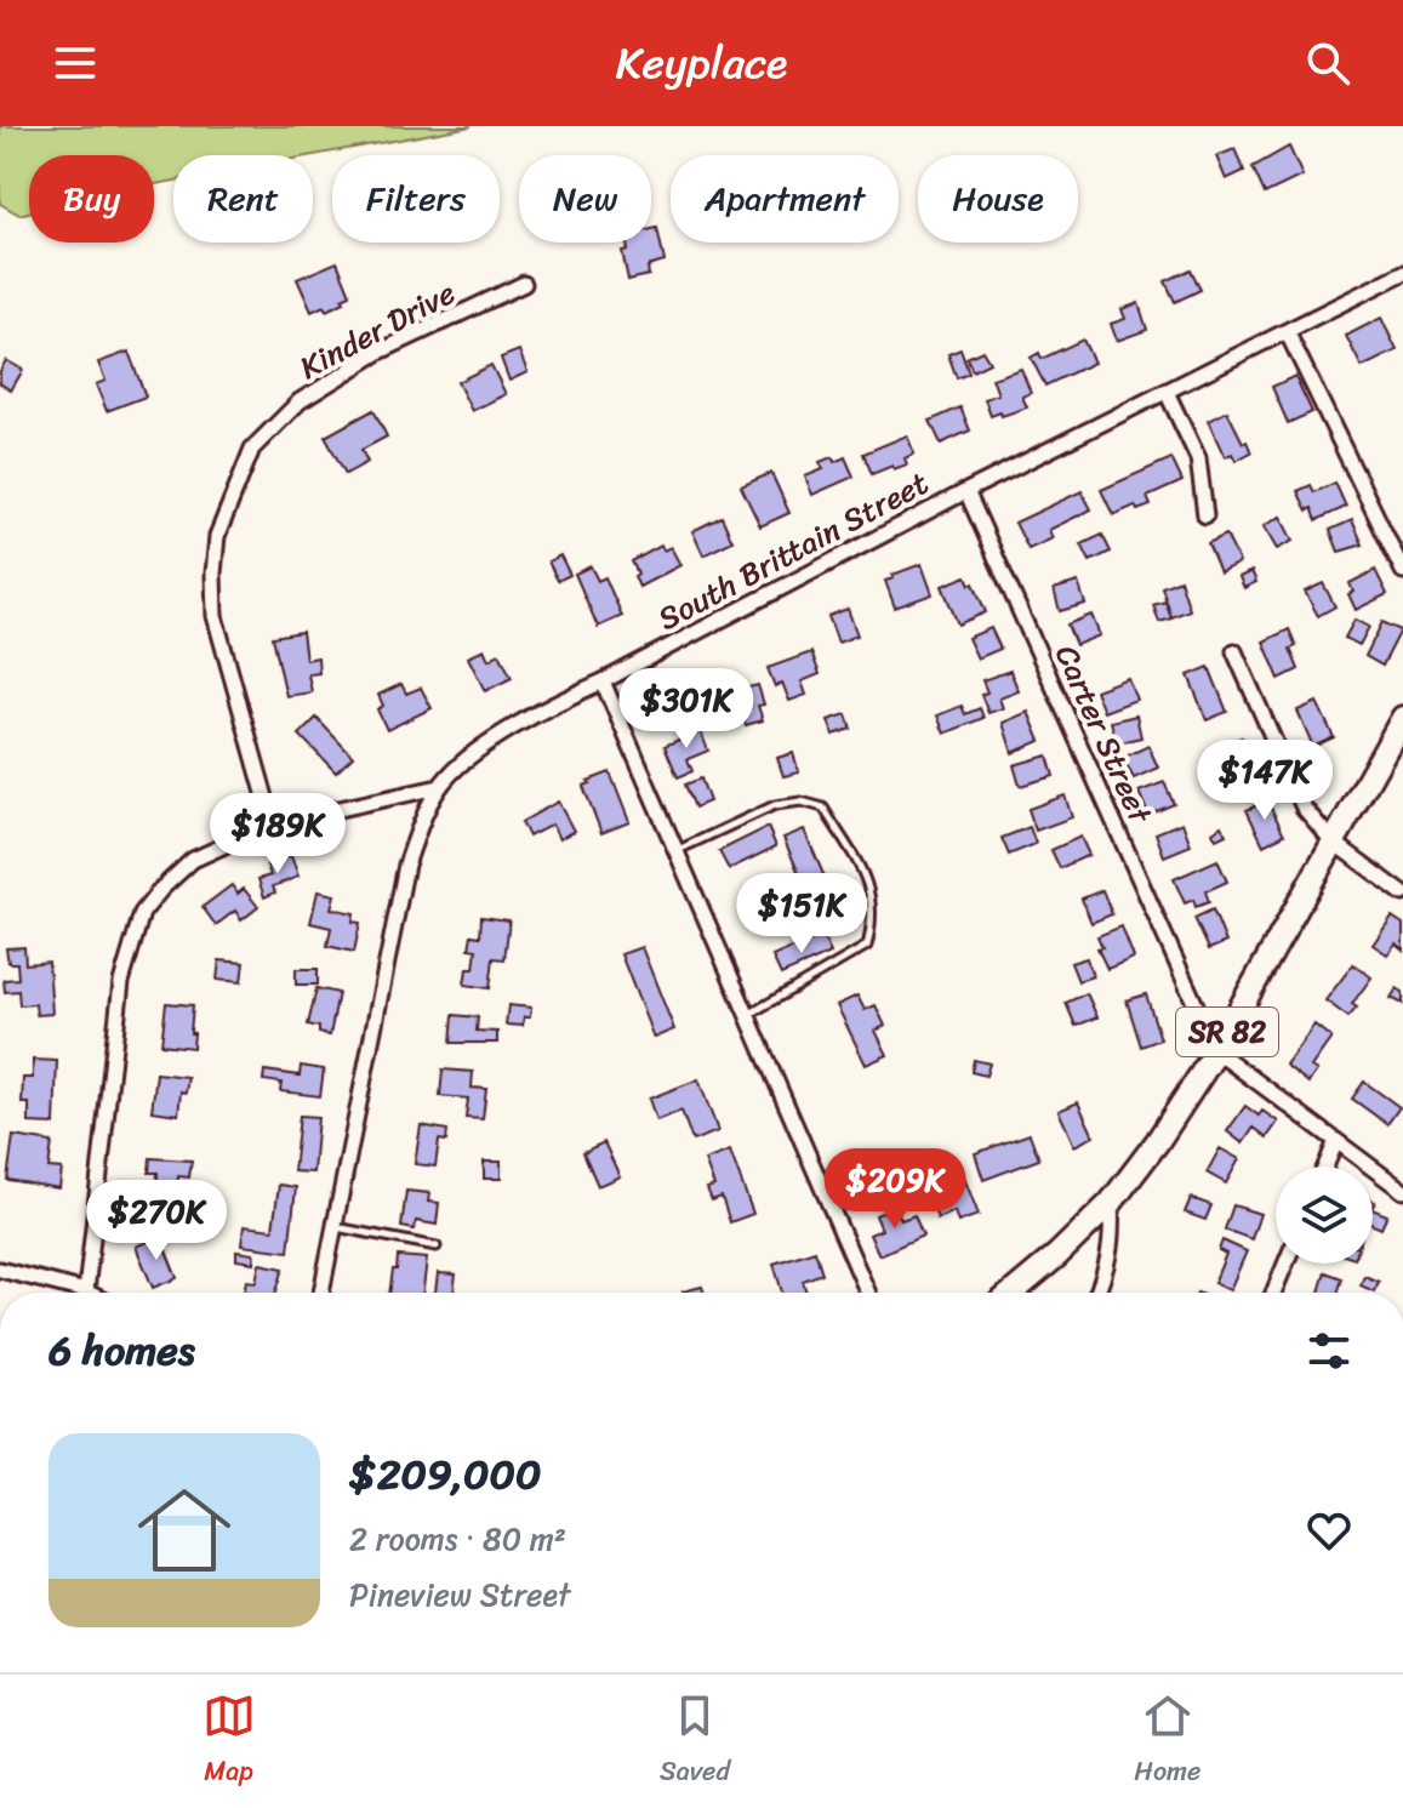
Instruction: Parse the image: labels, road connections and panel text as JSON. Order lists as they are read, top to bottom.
{
  "streets": {
    "main road": ["SR 82"],
    "street": ["Kinder Drive", "South Brittain Street", "Carter Street"]
  },
  "crossings": [
    ["South Brittain Street", "Carter Street"],
    ["Carter Street", "SR 82"]
  ],
  "page": {
    "header": "Keyplace",
    "chip": [
      "Buy",
      "Rent",
      "Filters",
      "New",
      "Apartment",
      "House"
    ],
    "price": [
      "$301K",
      "$147K",
      "$189K",
      "$151K",
      "$209K",
      "$270K"
    ],
    "heading": "6 homes",
    "list": [
      {
        "name": "$209,000",
        "note": "2 rooms · 80 m² · Pineview Street"
      }
    ],
    "tabs": ["Map", "Saved", "Home"]
  }
}
